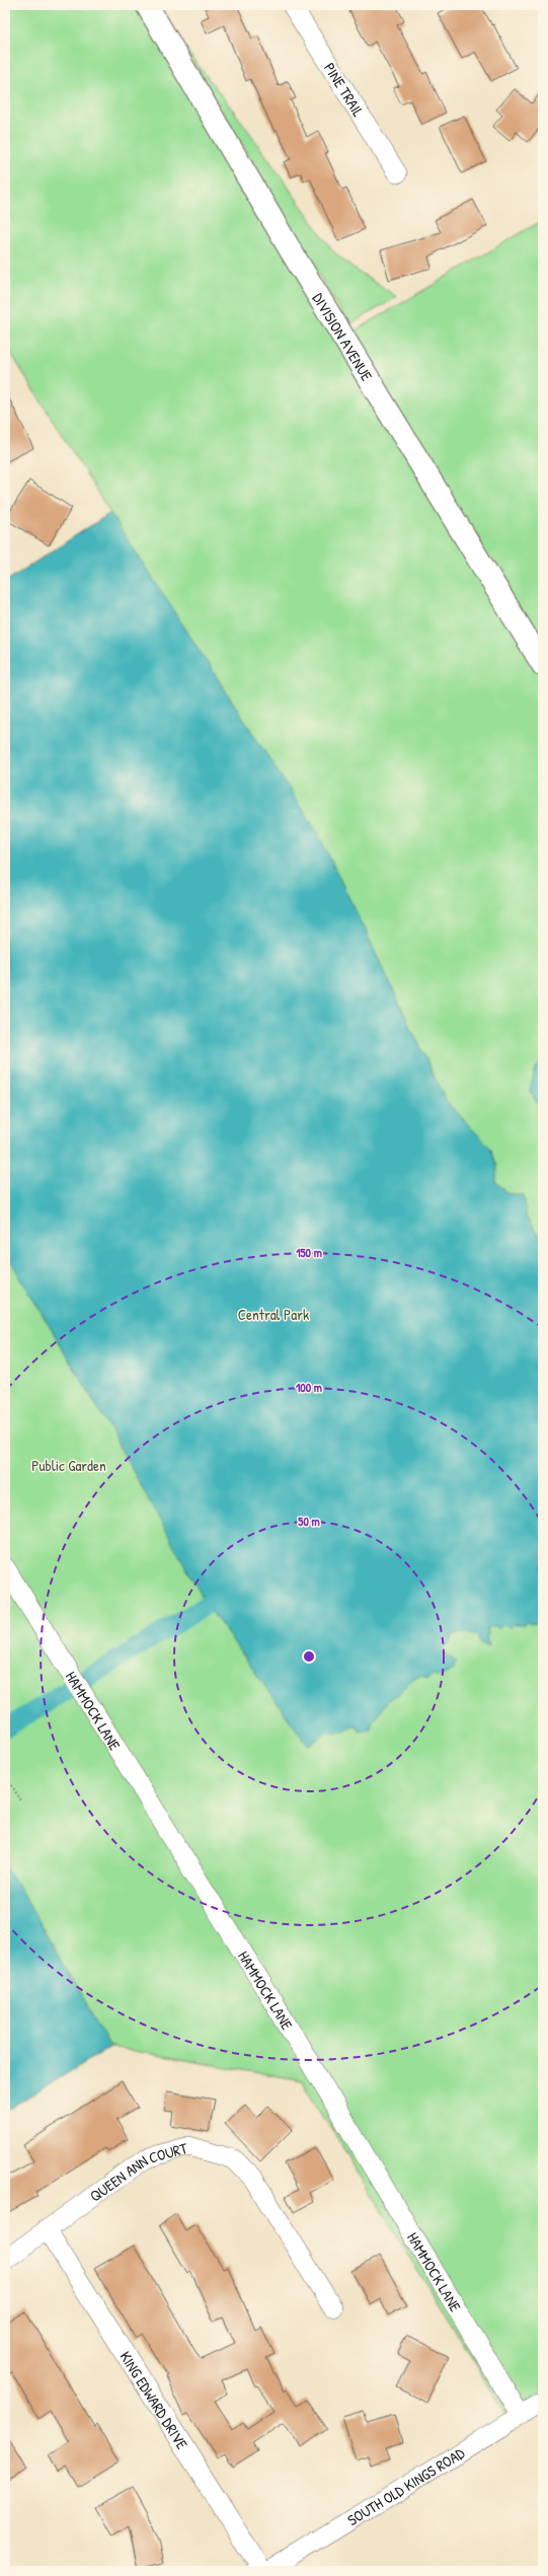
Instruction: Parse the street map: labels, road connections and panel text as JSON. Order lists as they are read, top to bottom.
{
  "streets": {
    "street": [
      "PINE TRAIL",
      "DIVISION AVENUE",
      "HAMMOCK LANE",
      "QUEEN ANN COURT",
      "KING EDWARD DRIVE",
      "SOUTH OLD KINGS ROAD"
    ]
  },
  "crossings": [
    ["HAMMOCK LANE", "SOUTH OLD KINGS ROAD"],
    ["QUEEN ANN COURT", "KING EDWARD DRIVE"]
  ],
  "parks": ["Central Park", "Public Garden"],
  "rings": ["150 m", "100 m", "50 m"]
}
